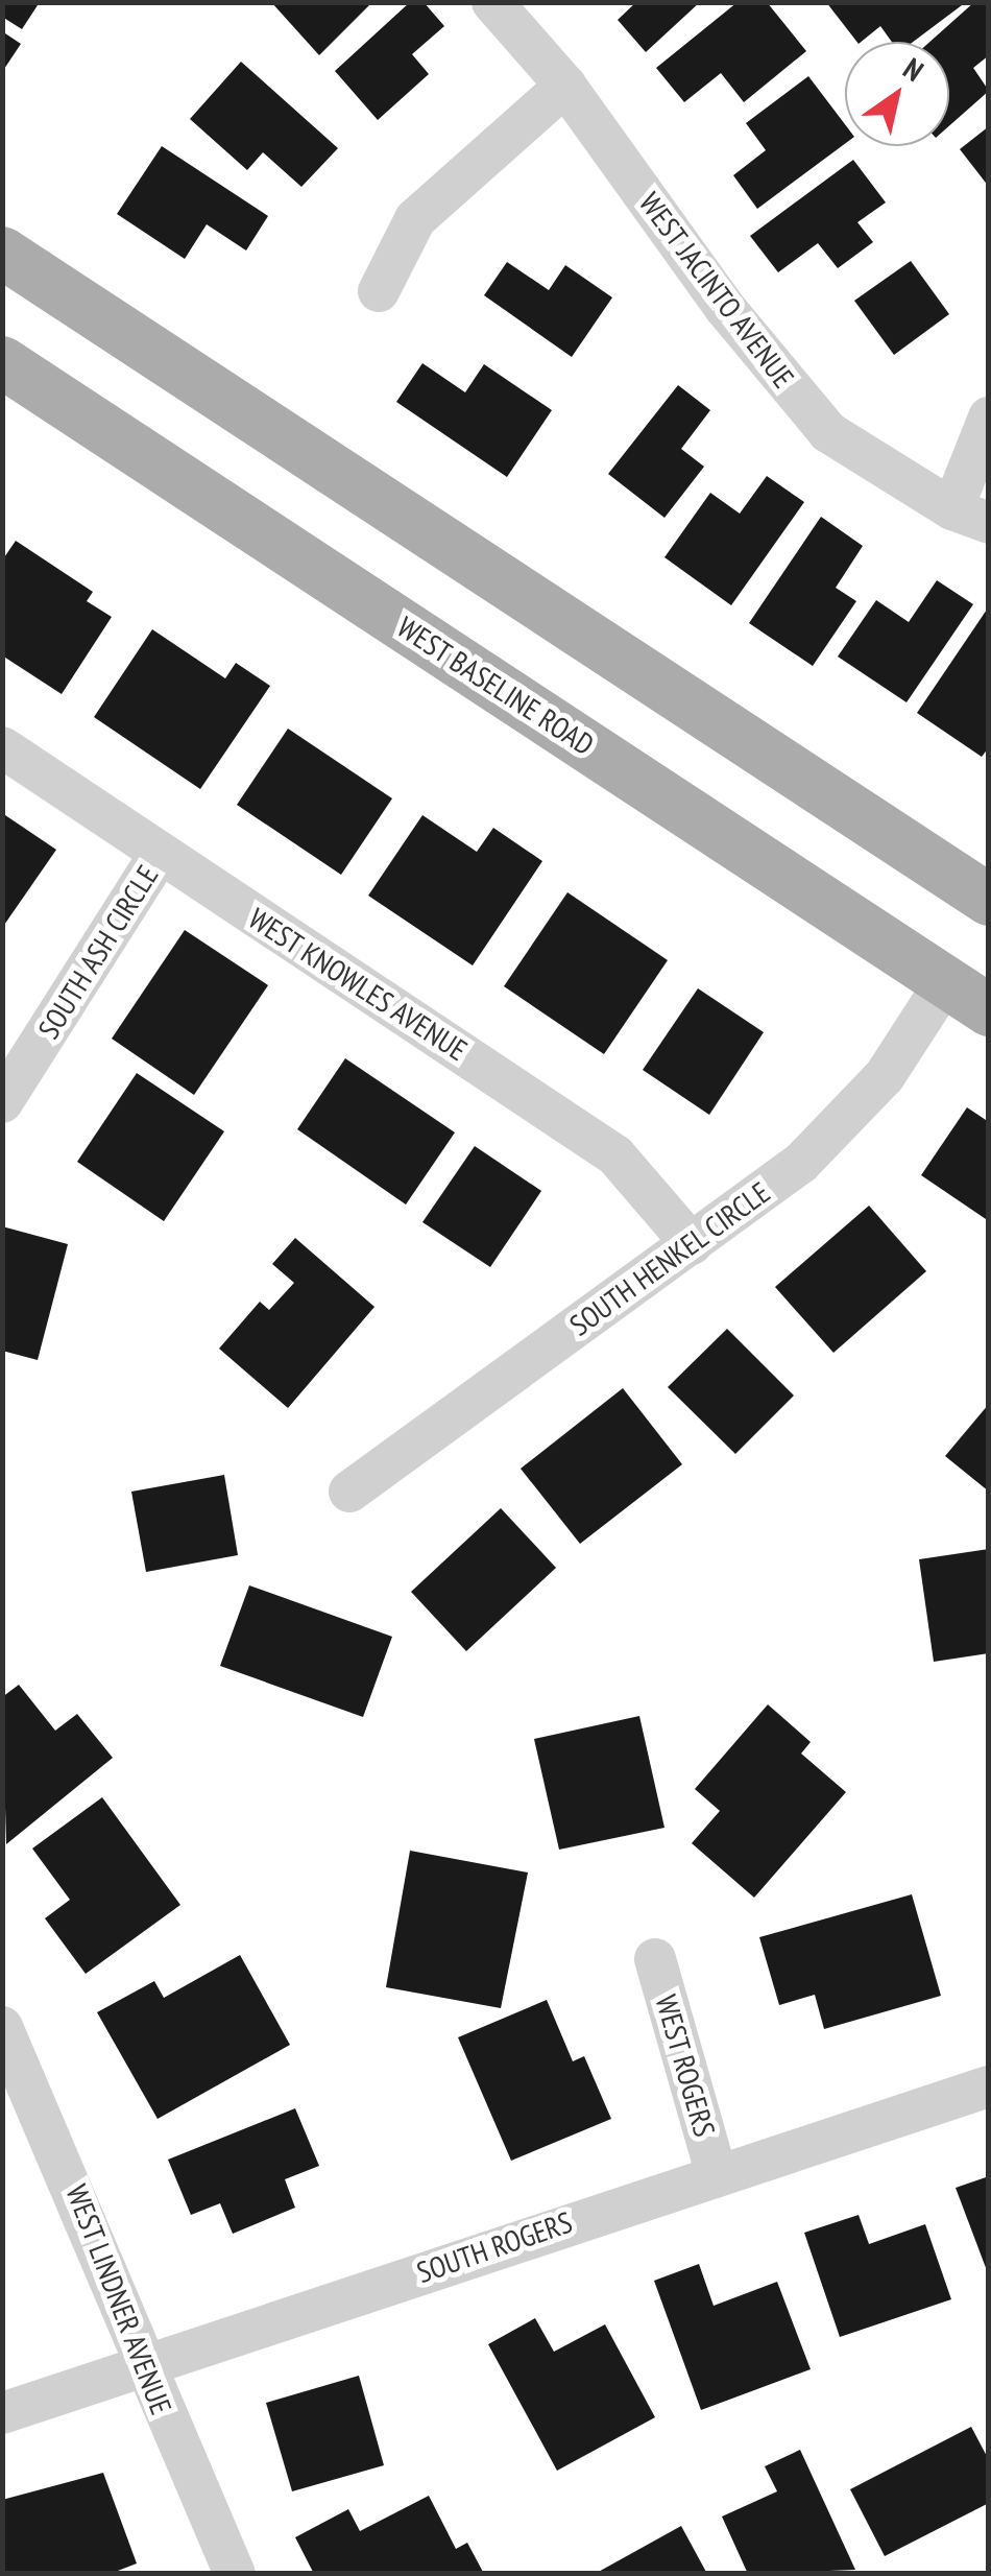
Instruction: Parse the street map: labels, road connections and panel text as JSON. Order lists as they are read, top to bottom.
{
  "streets": {
    "main road": ["WEST BASELINE ROAD"],
    "street": [
      "WEST JACINTO AVENUE",
      "SOUTH ASH CIRCLE",
      "WEST KNOWLES AVENUE",
      "SOUTH HENKEL CIRCLE",
      "WEST ROGERS",
      "SOUTH ROGERS",
      "WEST LINDNER AVENUE"
    ]
  },
  "crossings": [
    ["WEST BASELINE ROAD", "SOUTH HENKEL CIRCLE"],
    ["SOUTH ASH CIRCLE", "WEST KNOWLES AVENUE"],
    ["WEST KNOWLES AVENUE", "SOUTH HENKEL CIRCLE"],
    ["WEST ROGERS", "SOUTH ROGERS"],
    ["SOUTH ROGERS", "WEST LINDNER AVENUE"]
  ],
  "north": "top right"
}
